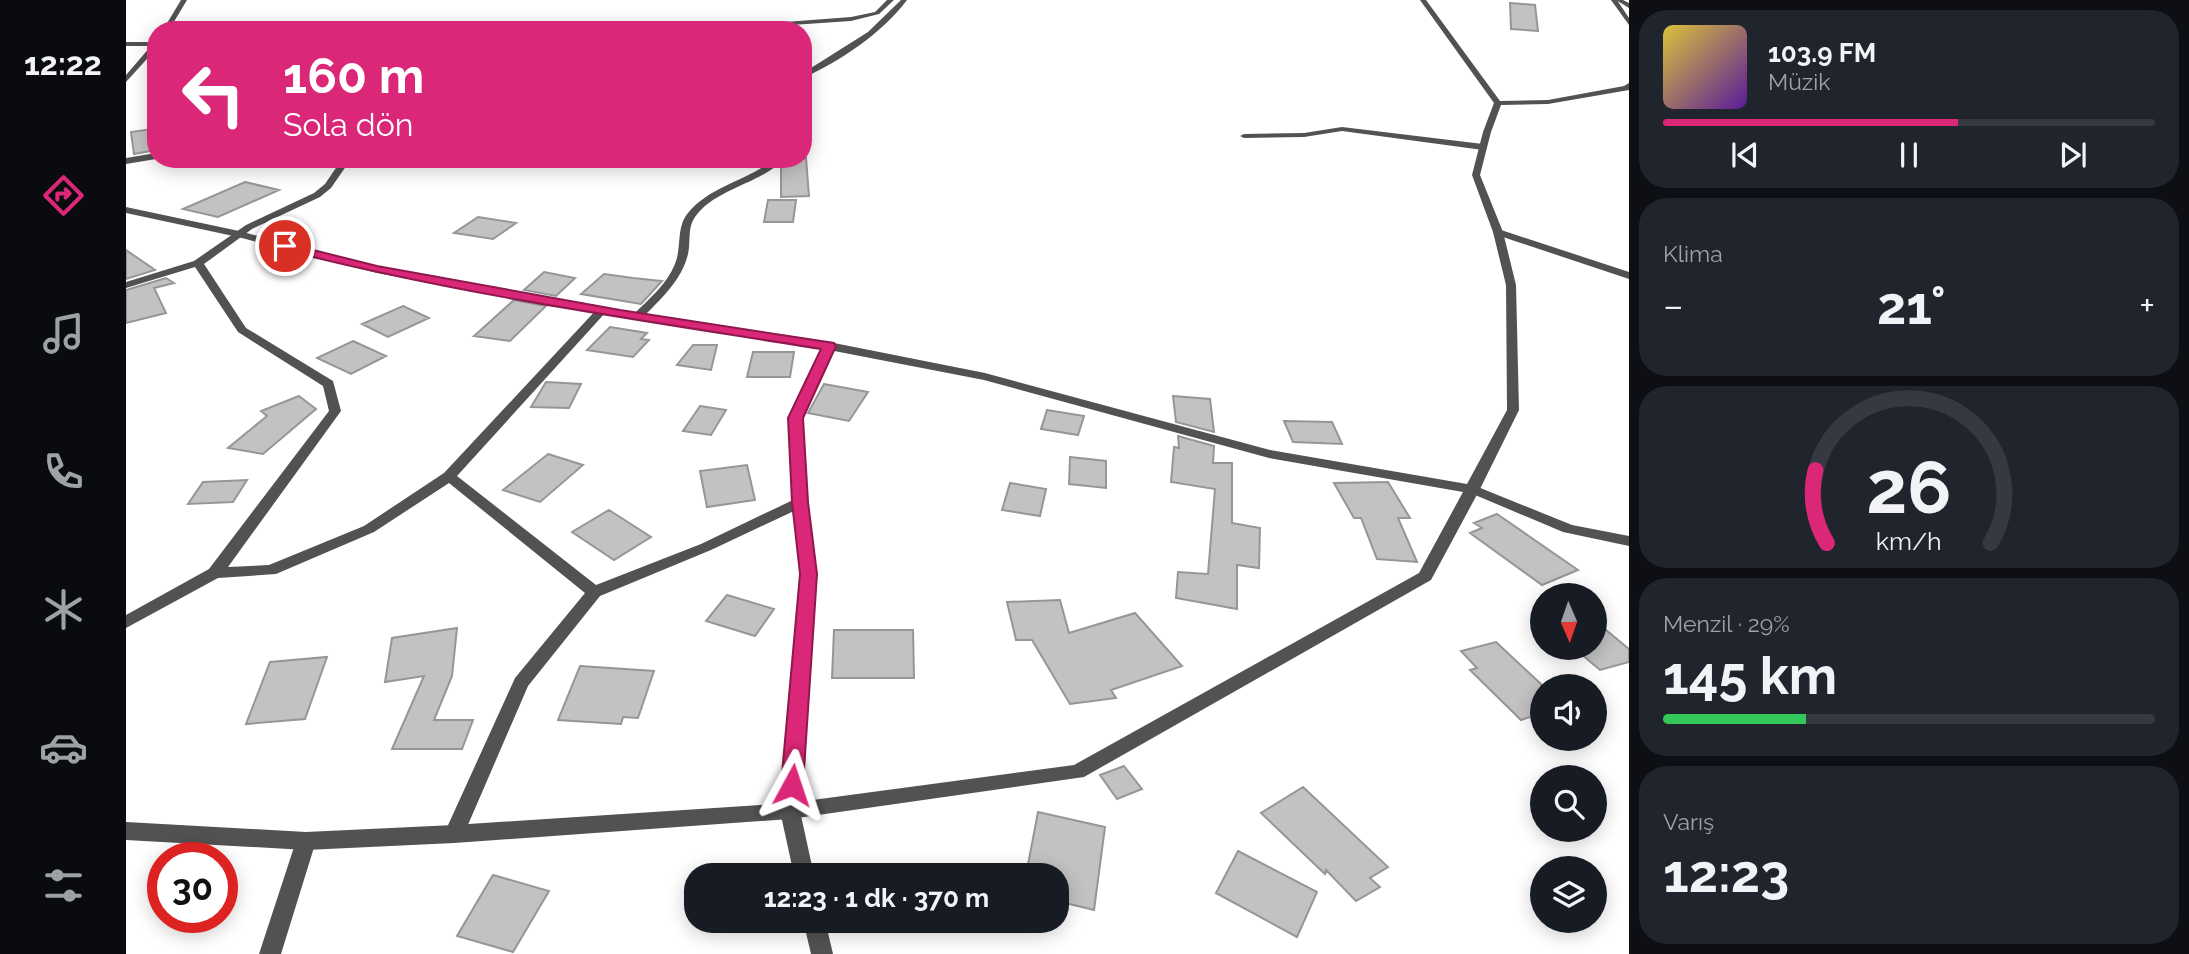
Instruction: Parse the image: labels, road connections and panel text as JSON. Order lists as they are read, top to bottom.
{
  "north": "bottom",
  "page": {
    "tabs": "12:22",
    "turn": ["160 m", "Sola dön"],
    "song": ["103.9 FM", "Müzik"],
    "tile": [
      "Klima",
      ["Menzil · 29%", "145 km"],
      ["Varış", "12:23"]
    ],
    "heat": ["−", "21°", "+"],
    "limit": "30",
    "trip": "12:23 · 1 dk · 370 m",
    "gauge": ["26", "km/h"]
  }
}
